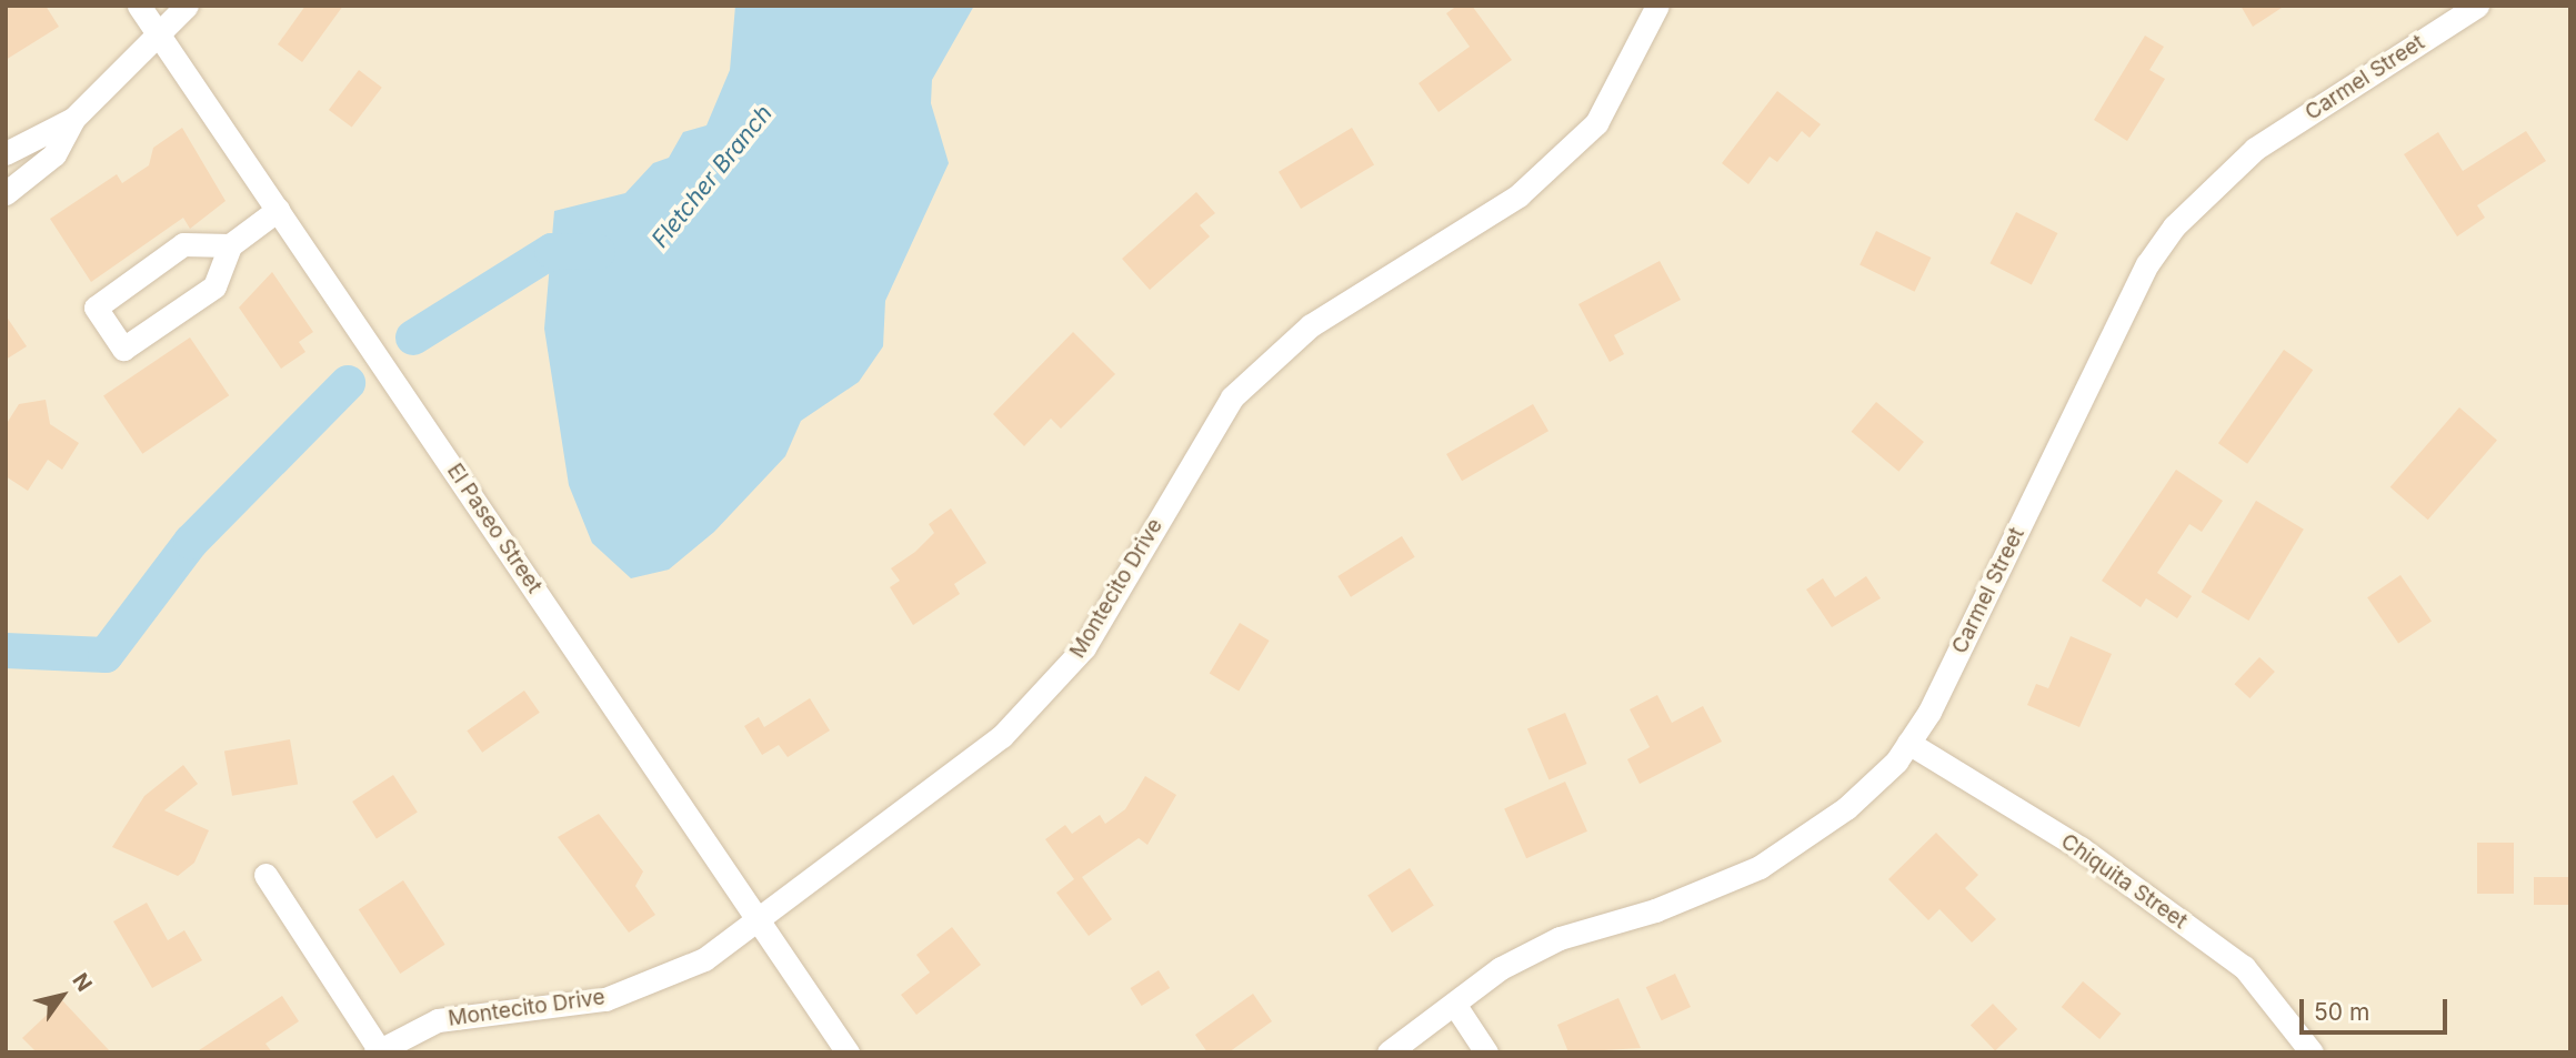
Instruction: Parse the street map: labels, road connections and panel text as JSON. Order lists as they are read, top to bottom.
{
  "streets": {
    "street": [
      "Carmel Street",
      "El Paseo Street",
      "Montecito Drive",
      "Chiquita Street"
    ]
  },
  "crossings": [
    ["Carmel Street", "Chiquita Street"],
    ["El Paseo Street", "Montecito Drive"]
  ],
  "water": ["Fletcher Branch"],
  "scale_bar": "50 m",
  "north": "top right"
}
